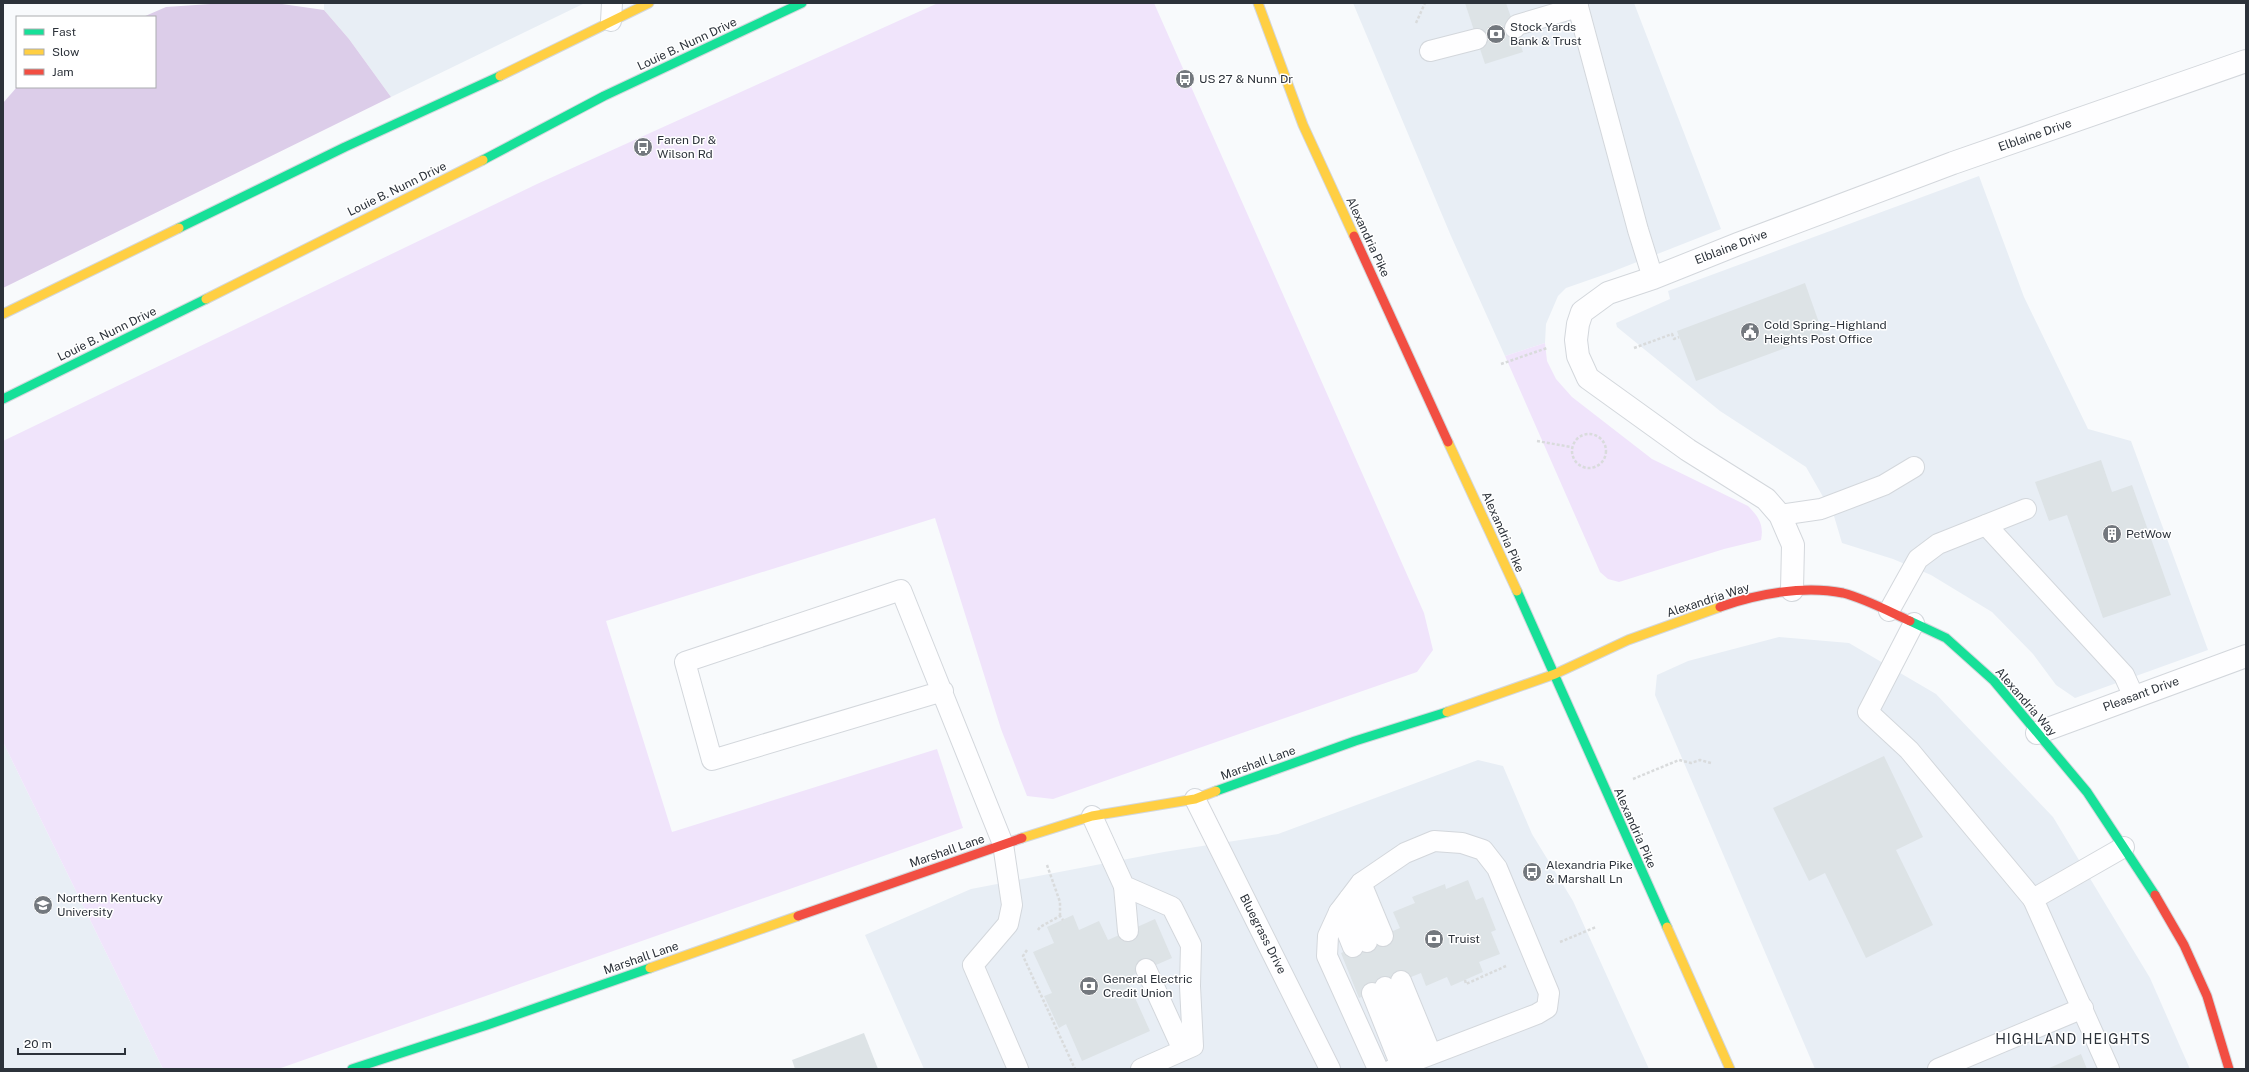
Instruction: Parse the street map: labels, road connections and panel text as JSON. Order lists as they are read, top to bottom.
{
  "streets": {
    "main road": [
      "Louie B. Nunn Drive",
      "Alexandria Pike",
      "Alexandria Way",
      "Marshall Lane"
    ],
    "street": ["Elblaine Drive", "Pleasant Drive"],
    "lane": ["Bluegrass Drive"]
  },
  "crossings": [
    ["Elblaine Drive", "Alexandria Way"],
    ["Alexandria Pike", "Alexandria Way"],
    ["Alexandria Pike", "Marshall Lane"],
    ["Alexandria Way", "Pleasant Drive"],
    ["Alexandria Way", "Marshall Lane"],
    ["Marshall Lane", "Bluegrass Drive"]
  ],
  "districts": ["HIGHLAND HEIGHTS"],
  "places": {
    "bank": ["Stock Yards Bank & Trust", "Truist", "General Electric Credit Union"],
    "bus stop": ["US 27 & Nunn Dr", "Faren Dr & Wilson Rd", "Alexandria Pike & Marshall Ln"],
    "public building": ["Cold Spring–Highland Heights Post Office"],
    "building": ["PetWow"],
    "school or university": ["Northern Kentucky University"]
  },
  "legend": ["Fast", "Slow", "Jam"],
  "scale_bar": "20 m"
}
